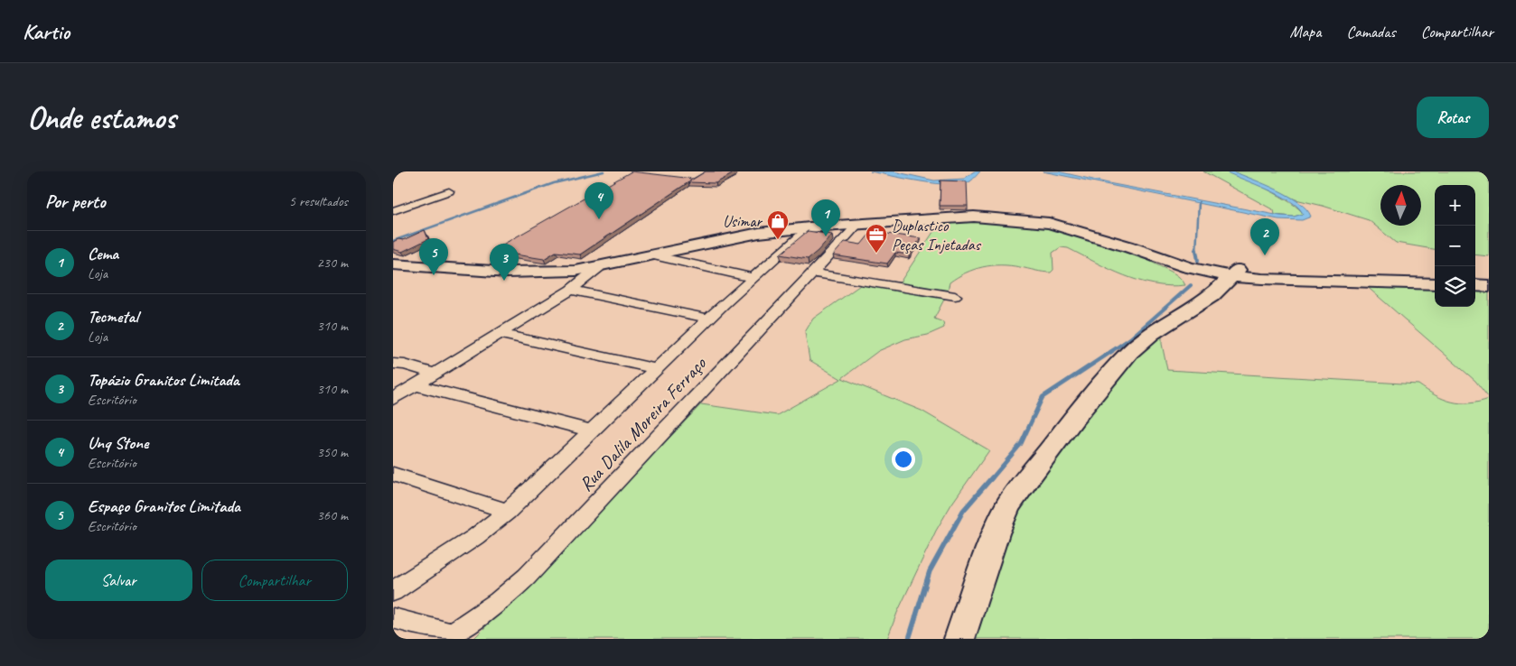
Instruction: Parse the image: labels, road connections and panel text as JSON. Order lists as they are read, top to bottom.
{
  "streets": {
    "street": ["Rua Dalila Moreira Ferraço"]
  },
  "places": {
    "shop": ["Usimar"],
    "office": ["Duplastico Peças Injetadas"]
  },
  "north": "top",
  "page": {
    "header": "Kartio",
    "nav": ["Mapa", "Camadas", "Compartilhar"],
    "buttons": [
      "Rotas",
      ["Salvar", "Compartilhar"]
    ],
    "title": "Onde estamos",
    "heading": ["Por perto", "5 resultados"],
    "pins": [
      "4",
      "1",
      "2",
      "5",
      "3"
    ],
    "map_buttons": ["+", "−"],
    "list": [
      {
        "mark": "1",
        "name": "Cema",
        "note": "Loja",
        "value": "230 m"
      },
      {
        "mark": "2",
        "name": "Tecmetal",
        "note": "Loja",
        "value": "310 m"
      },
      {
        "mark": "3",
        "name": "Topázio Granitos Limitada",
        "note": "Escritório",
        "value": "310 m"
      },
      {
        "mark": "4",
        "name": "Unq Stone",
        "note": "Escritório",
        "value": "350 m"
      },
      {
        "mark": "5",
        "name": "Espaço Granitos Limitada",
        "note": "Escritório",
        "value": "360 m"
      }
    ]
  }
}
